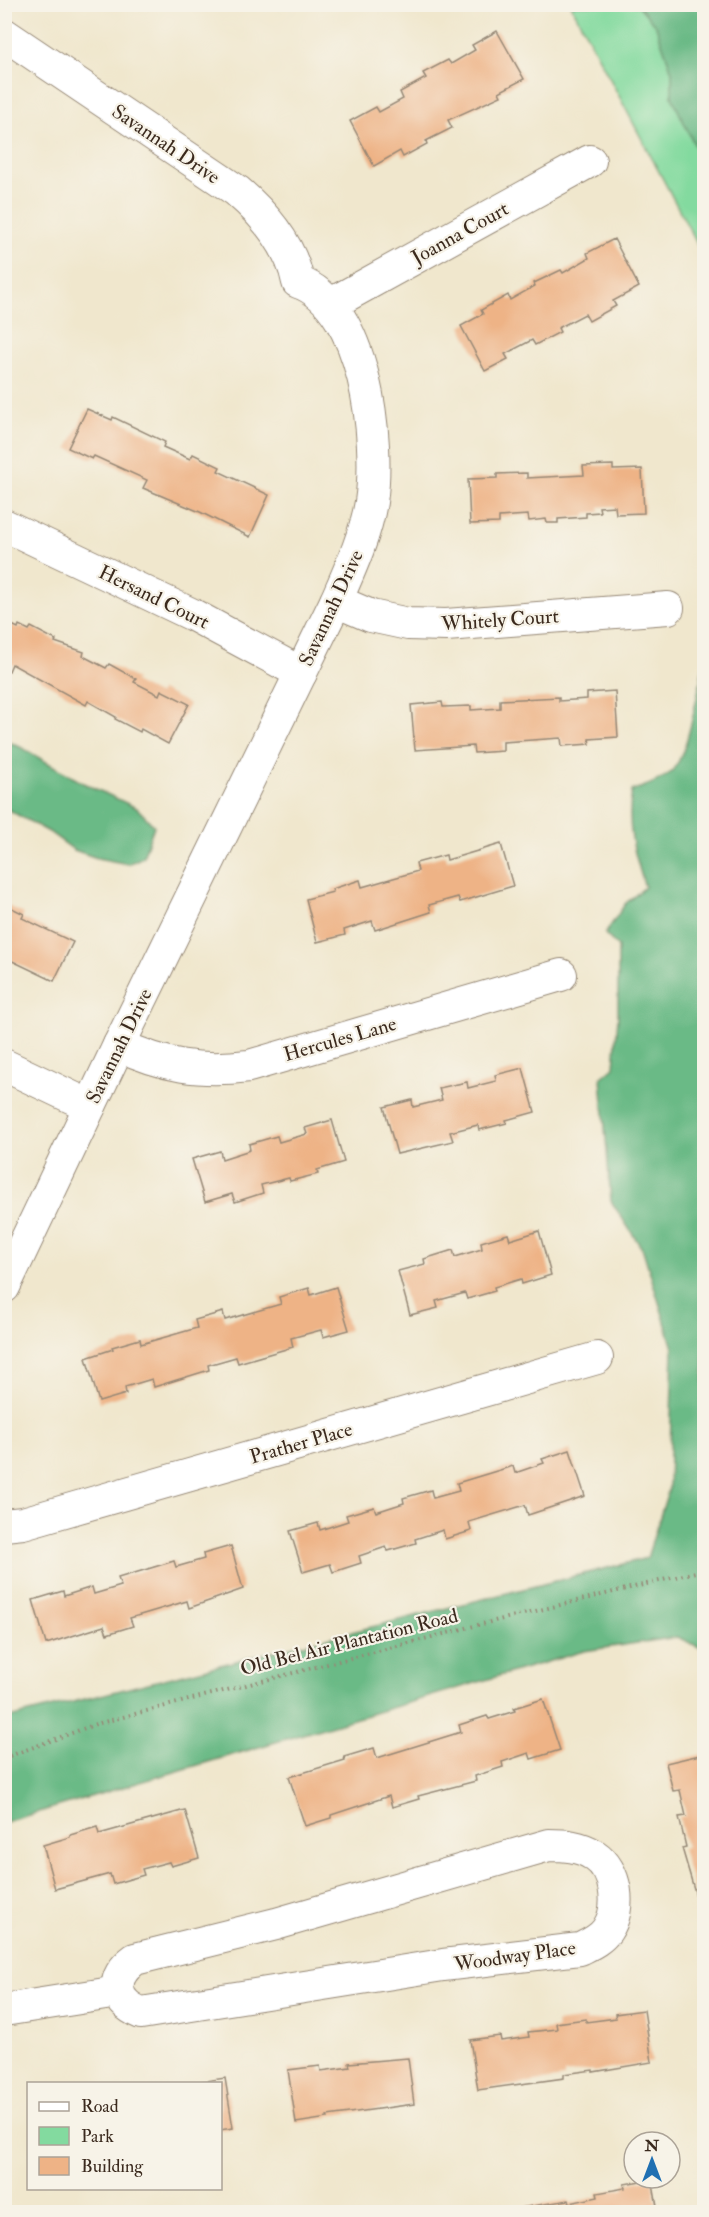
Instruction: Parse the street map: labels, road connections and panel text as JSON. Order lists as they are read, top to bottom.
{
  "streets": {
    "street": [
      "Savannah Drive",
      "Joanna Court",
      "Hersand Court",
      "Whitely Court",
      "Hercules Lane",
      "Prather Place",
      "Woodway Place"
    ],
    "path": ["Old Bel Air Plantation Road"]
  },
  "crossings": [
    ["Savannah Drive", "Joanna Court"],
    ["Savannah Drive", "Hersand Court"],
    ["Savannah Drive", "Whitely Court"],
    ["Savannah Drive", "Hercules Lane"]
  ],
  "legend": ["Road", "Park", "Building"],
  "north": "top"
}
